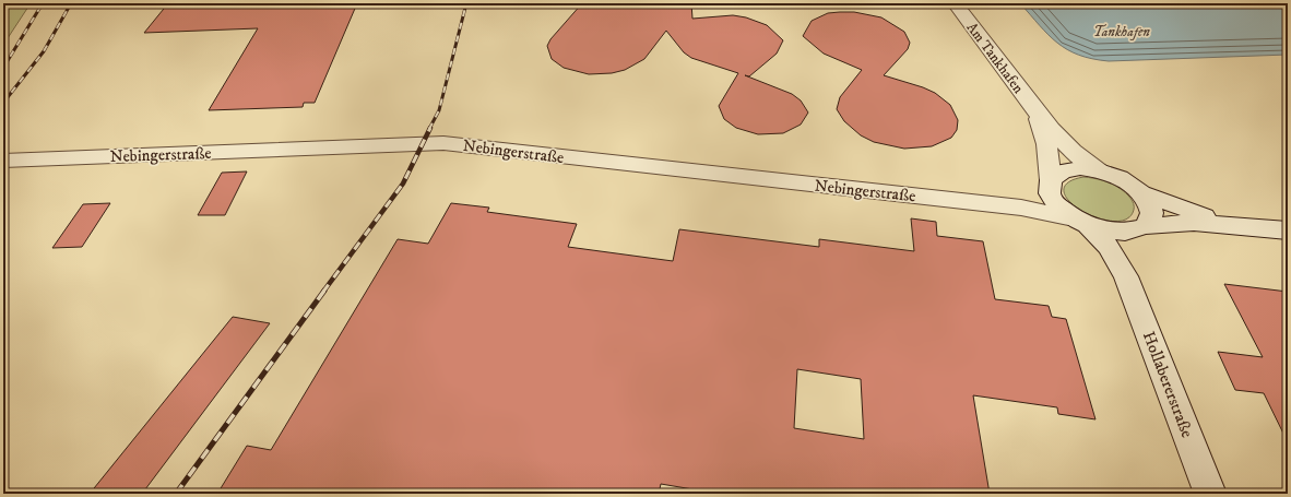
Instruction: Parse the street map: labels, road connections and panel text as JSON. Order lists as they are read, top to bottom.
{
  "streets": {
    "street": ["Am Tankhafen", "Nebingerstraße", "Hollabererstraße"]
  },
  "crossings": [
    ["Am Tankhafen", "Hollabererstraße"],
    ["Nebingerstraße", "Hollabererstraße"]
  ],
  "water": ["Tankhafen"]
}
